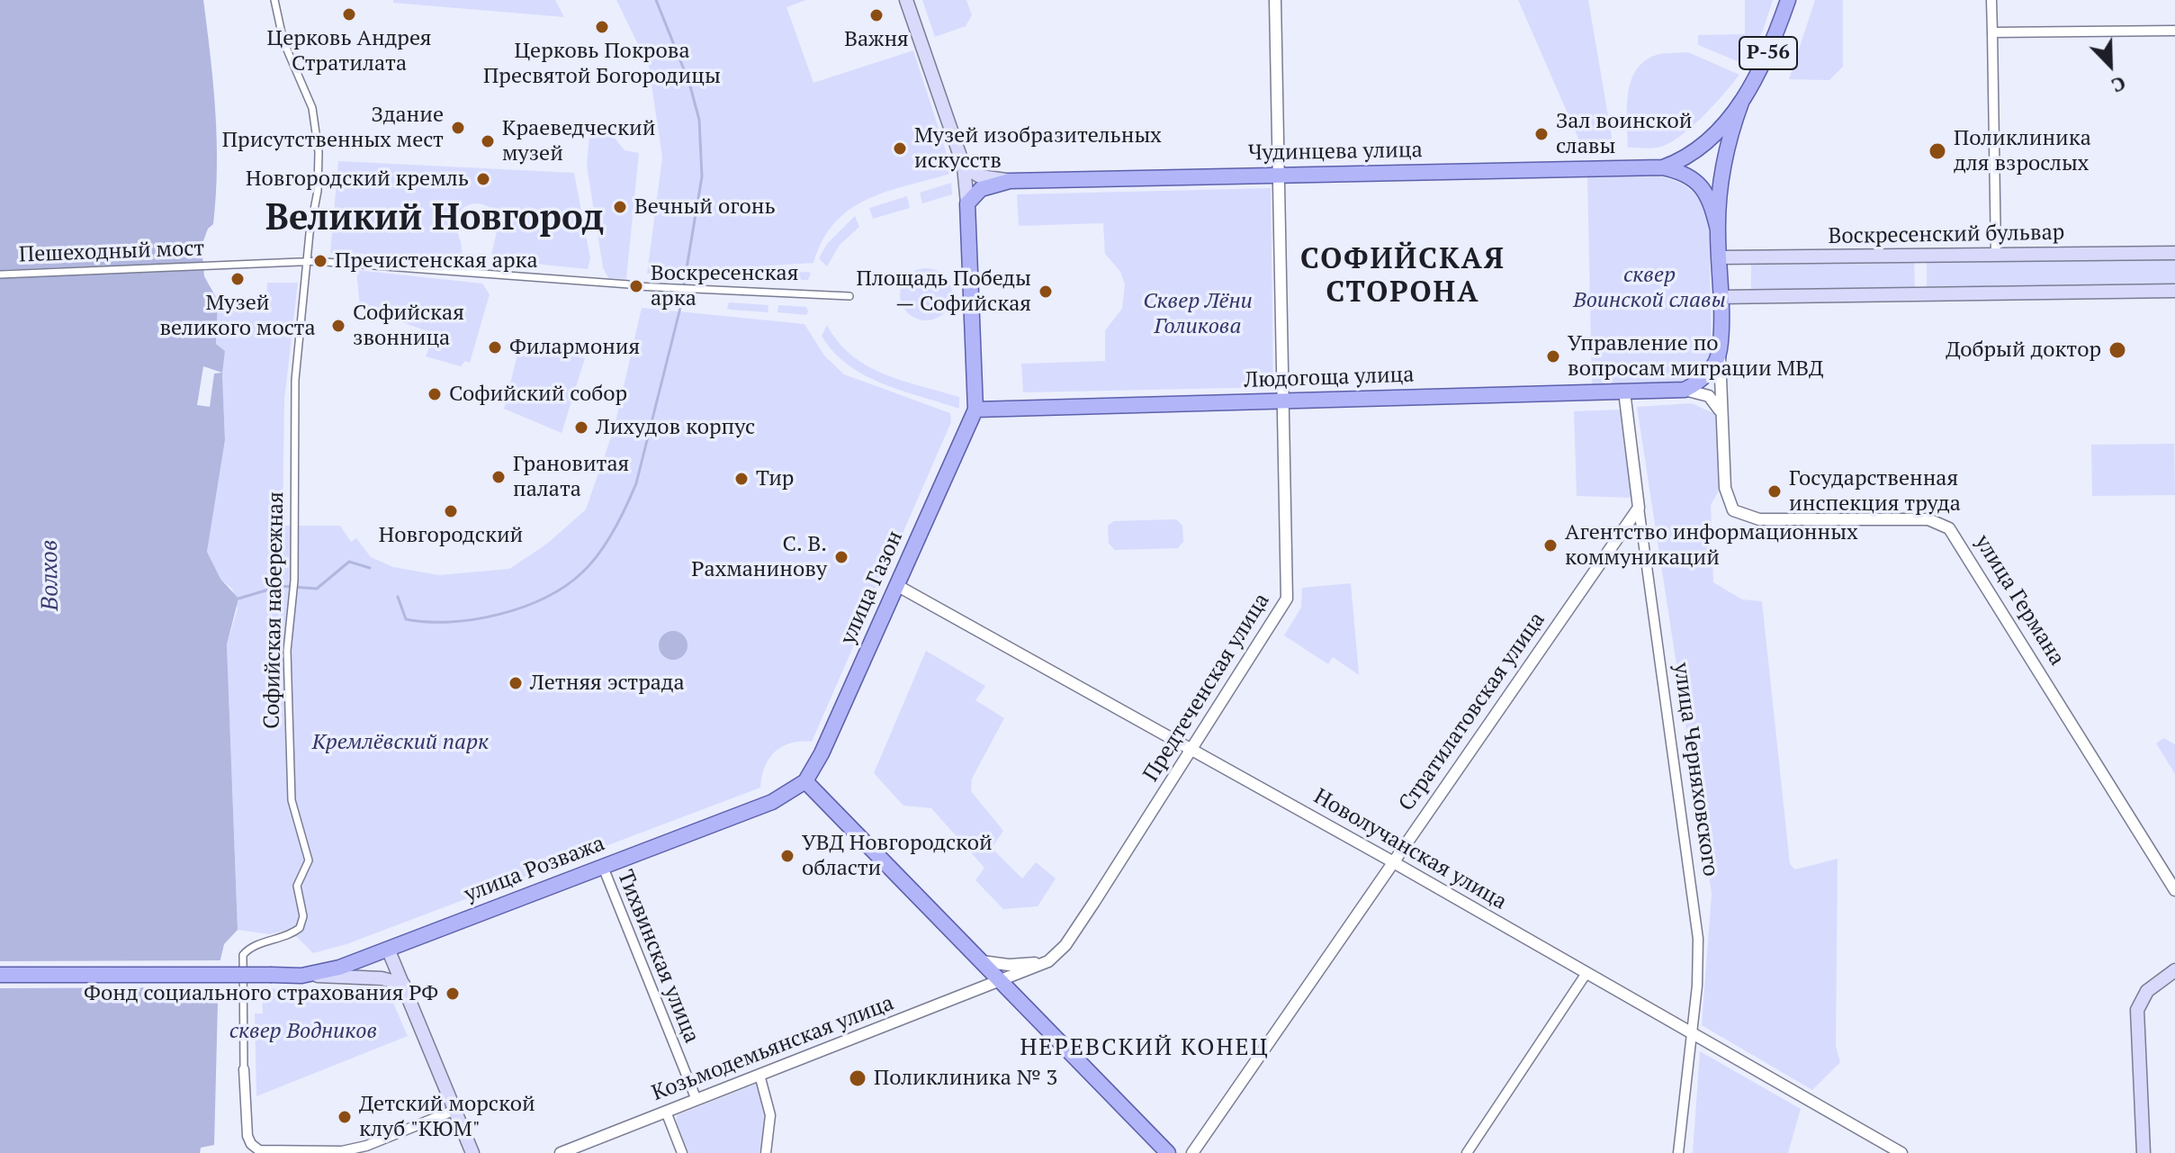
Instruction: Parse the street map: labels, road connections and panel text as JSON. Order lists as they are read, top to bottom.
{
  "streets": {
    "main road": [
      "Р-56",
      "Чудинцева улица",
      "Воскресенский бульвар",
      "Людогоща улица",
      "улица Газон",
      "улица Розважа"
    ],
    "street": [
      "Пешеходный мост",
      "улица Германа",
      "Софийская набережная",
      "Предтеченская улица",
      "Стратилатовская улица",
      "улица Черняховского",
      "Новолучанская улица",
      "Тихвинская улица",
      "Козьмодемьянская улица"
    ]
  },
  "crossings": [
    ["Р-56", "Чудинцева улица"],
    ["Чудинцева улица", "Предтеченская улица"],
    ["Пешеходный мост", "Софийская набережная"],
    ["Людогоща улица", "улица Газон"],
    ["Людогоща улица", "улица Германа"],
    ["Людогоща улица", "Предтеченская улица"],
    ["Людогоща улица", "улица Черняховского"],
    ["улица Газон", "Новолучанская улица"],
    ["улица Газон", "улица Розважа"],
    ["Предтеченская улица", "Новолучанская улица"],
    ["Предтеченская улица", "Козьмодемьянская улица"],
    ["Стратилатовская улица", "улица Черняховского"],
    ["Стратилатовская улица", "Новолучанская улица"],
    ["улица Черняховского", "Новолучанская улица"],
    ["улица Розважа", "Тихвинская улица"],
    ["Тихвинская улица", "Козьмодемьянская улица"]
  ],
  "districts": ["Великий Новгород", "СОФИЙСКАЯ СТОРОНА", "НЕРЕВСКИЙ КОНЕЦ"],
  "water": ["Волхов"],
  "parks": [
    "сквер Воинской славы",
    "Сквер Лёни Голикова",
    "Кремлёвский парк",
    "сквер Водников"
  ],
  "places": [
    "Церковь Андрея Стратилата",
    "Важня",
    "Церковь Покрова Пресвятой Богородицы",
    "Здание Присутственных мест",
    "Зал воинской славы",
    "Краеведческий музей",
    "Музей изобразительных искусств",
    "Поликлиника для взрослых",
    "Новгородский кремль",
    "Вечный огонь",
    "Пречистенская арка",
    "Музей великого моста",
    "Воскресенская арка",
    "Площадь Победы — Софийская",
    "Софийская звонница",
    "Филармония",
    "Добрый доктор",
    "Управление по вопросам миграции МВД",
    "Софийский собор",
    "Лихудов корпус",
    "Грановитая палата",
    "Тир",
    "Государственная инспекция труда",
    "Новгородский",
    "Агентство информационных коммуникаций",
    "С. В. Рахманинову",
    "Летняя эстрада",
    "УВД Новгородской области",
    "Фонд социального страхования РФ",
    "Поликлиника № 3",
    "Детский морской клуб \"КЮМ\""
  ],
  "north": "bottom right"
}
